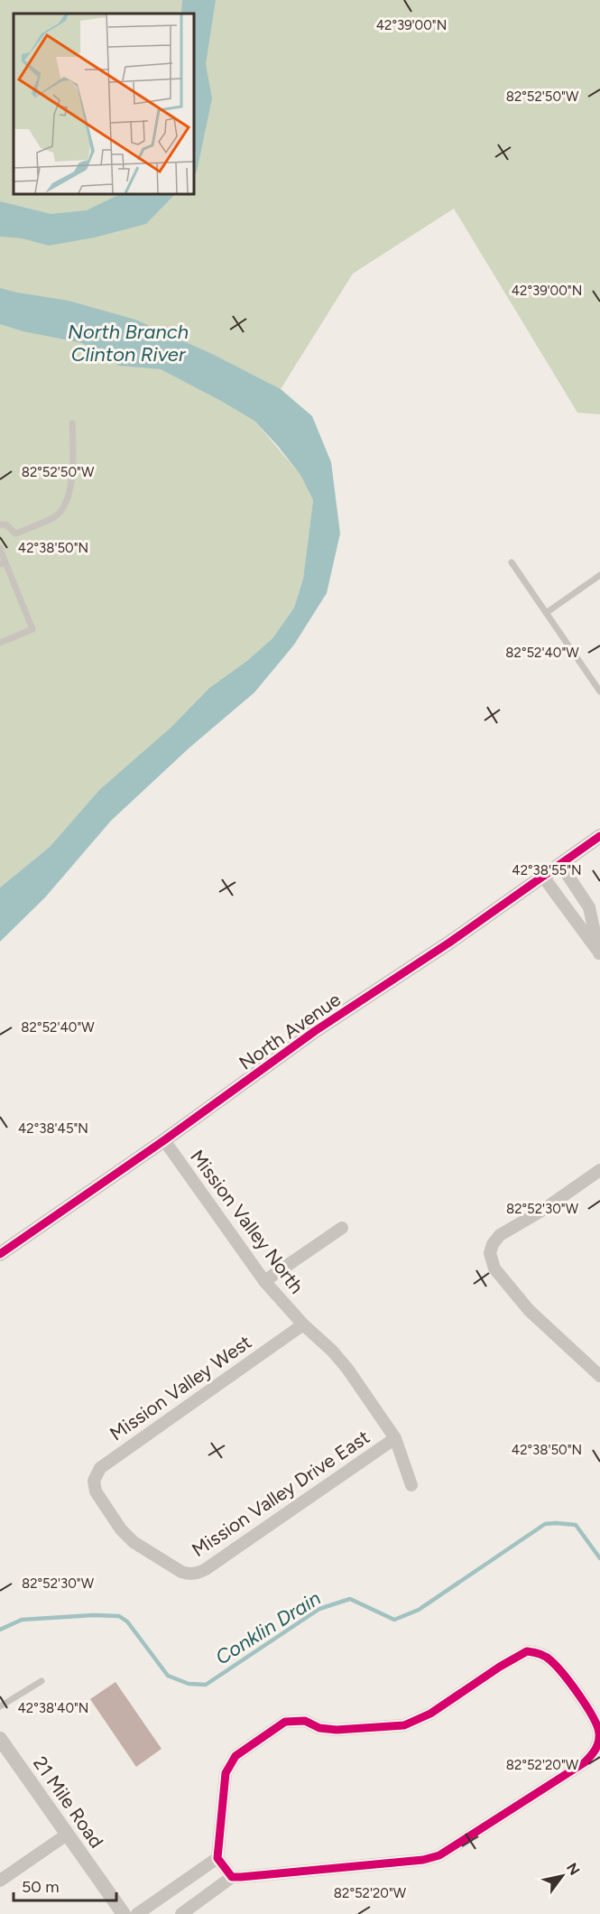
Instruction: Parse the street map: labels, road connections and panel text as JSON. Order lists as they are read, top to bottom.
{
  "streets": {
    "street": [
      "North Avenue",
      "Mission Valley North",
      "Mission Valley West",
      "Mission Valley Drive East",
      "21 Mile Road"
    ]
  },
  "crossings": [
    ["North Avenue", "Mission Valley North"],
    ["Mission Valley North", "Mission Valley West"],
    ["Mission Valley North", "Mission Valley Drive East"],
    ["Mission Valley West", "Mission Valley Drive East"]
  ],
  "water": ["North Branch Clinton River", "Conklin Drain"],
  "scale_bar": "50 m",
  "north": "top right",
  "coordinates": [
    "42°39'00\"N",
    "82°52'50\"W",
    "42°38'50\"N",
    "82°52'40\"W",
    "42°38'55\"N",
    "42°38'45\"N",
    "82°52'30\"W",
    "42°38'40\"N",
    "82°52'20\"W"
  ]
}
